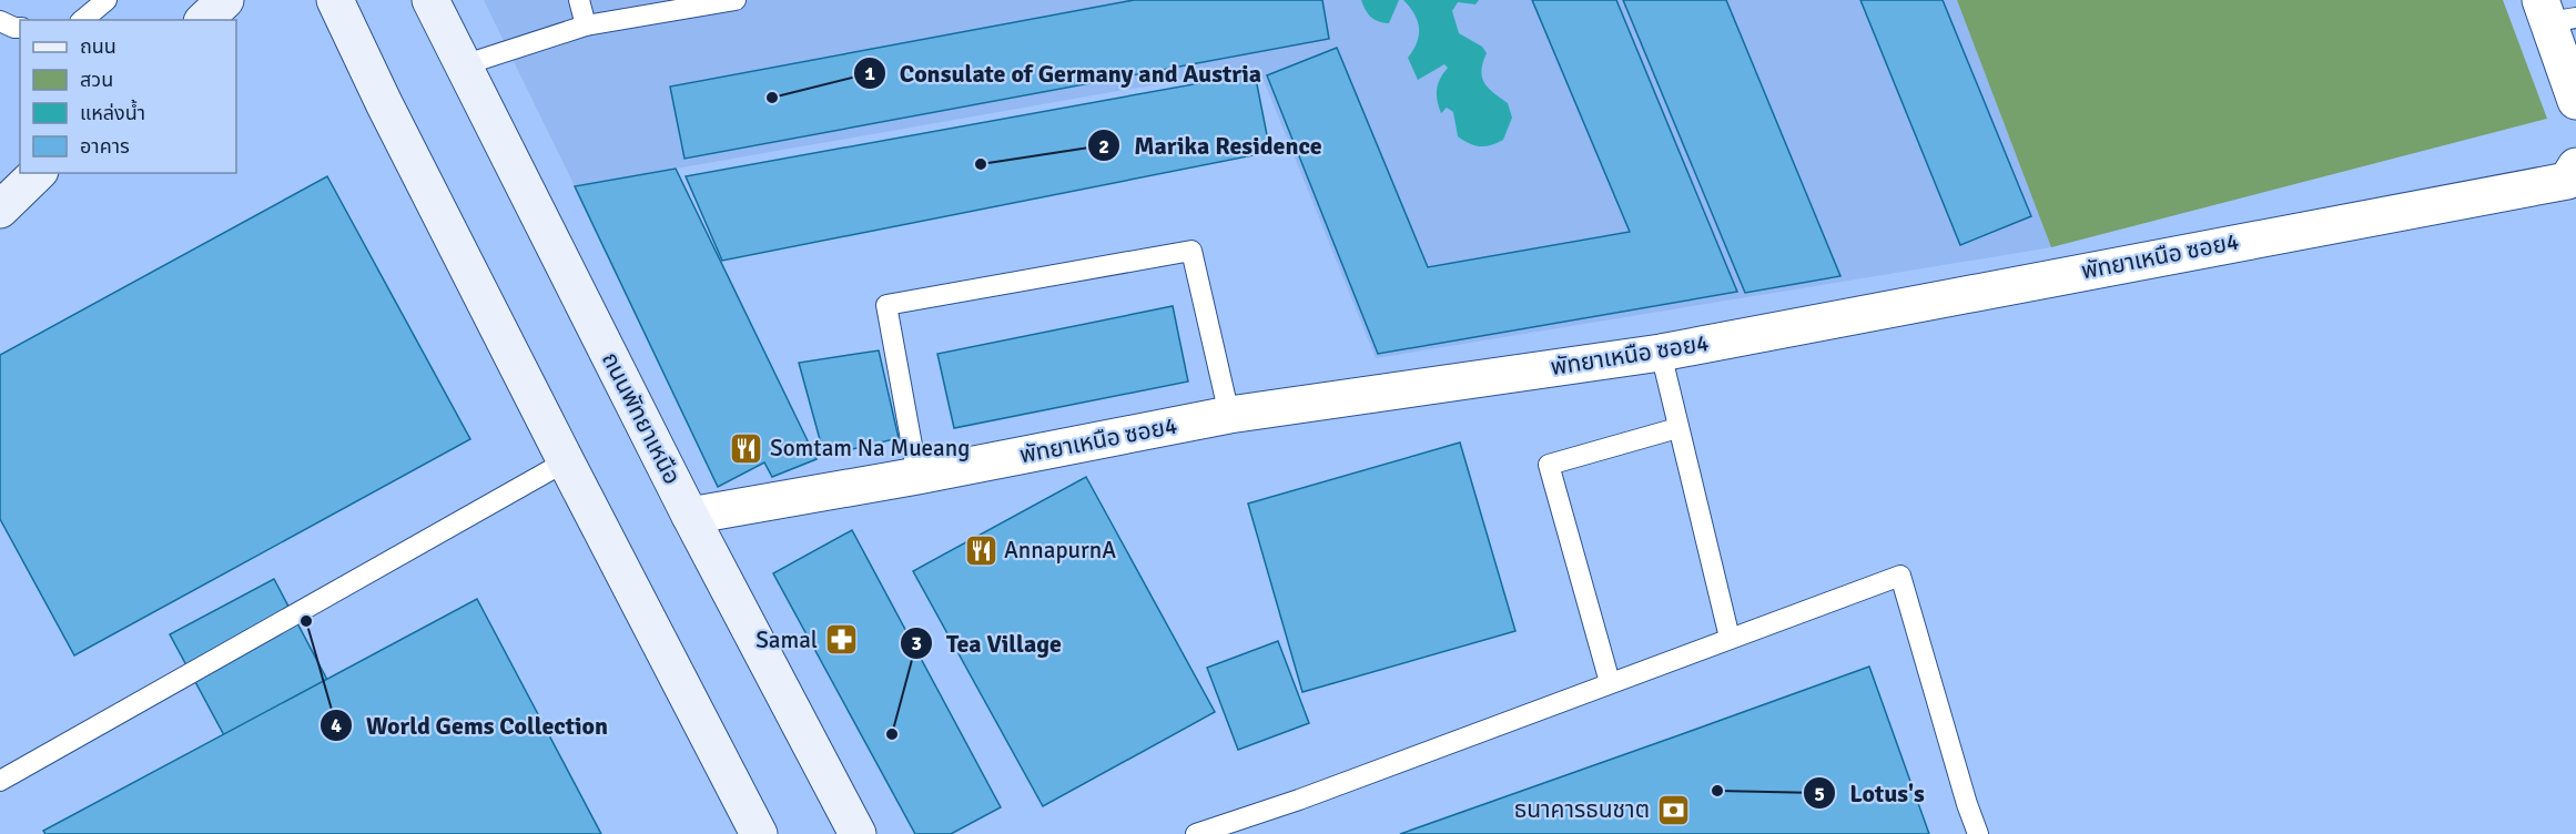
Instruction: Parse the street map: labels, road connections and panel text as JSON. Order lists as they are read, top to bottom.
{
  "streets": {
    "main road": ["ถนนพัทยาเหนือ"],
    "street": ["พัทยาเหนือ ซอย4"]
  },
  "crossings": [
    ["พัทยาเหนือ ซอย4", "ถนนพัทยาเหนือ"]
  ],
  "places": {
    "other": [
      "Consulate of Germany and Austria",
      "Marika Residence",
      "World Gems Collection",
      "Tea Village",
      "Lotus's"
    ],
    "restaurant": ["Somtam Na Mueang", "AnnapurnA"],
    "pharmacy": ["Samal"],
    "bank": ["ธนาคารธนชาต"]
  },
  "legend": [
    "ถนน",
    "สวน",
    "แหล่งน้ำ",
    "อาคาร"
  ]
}
